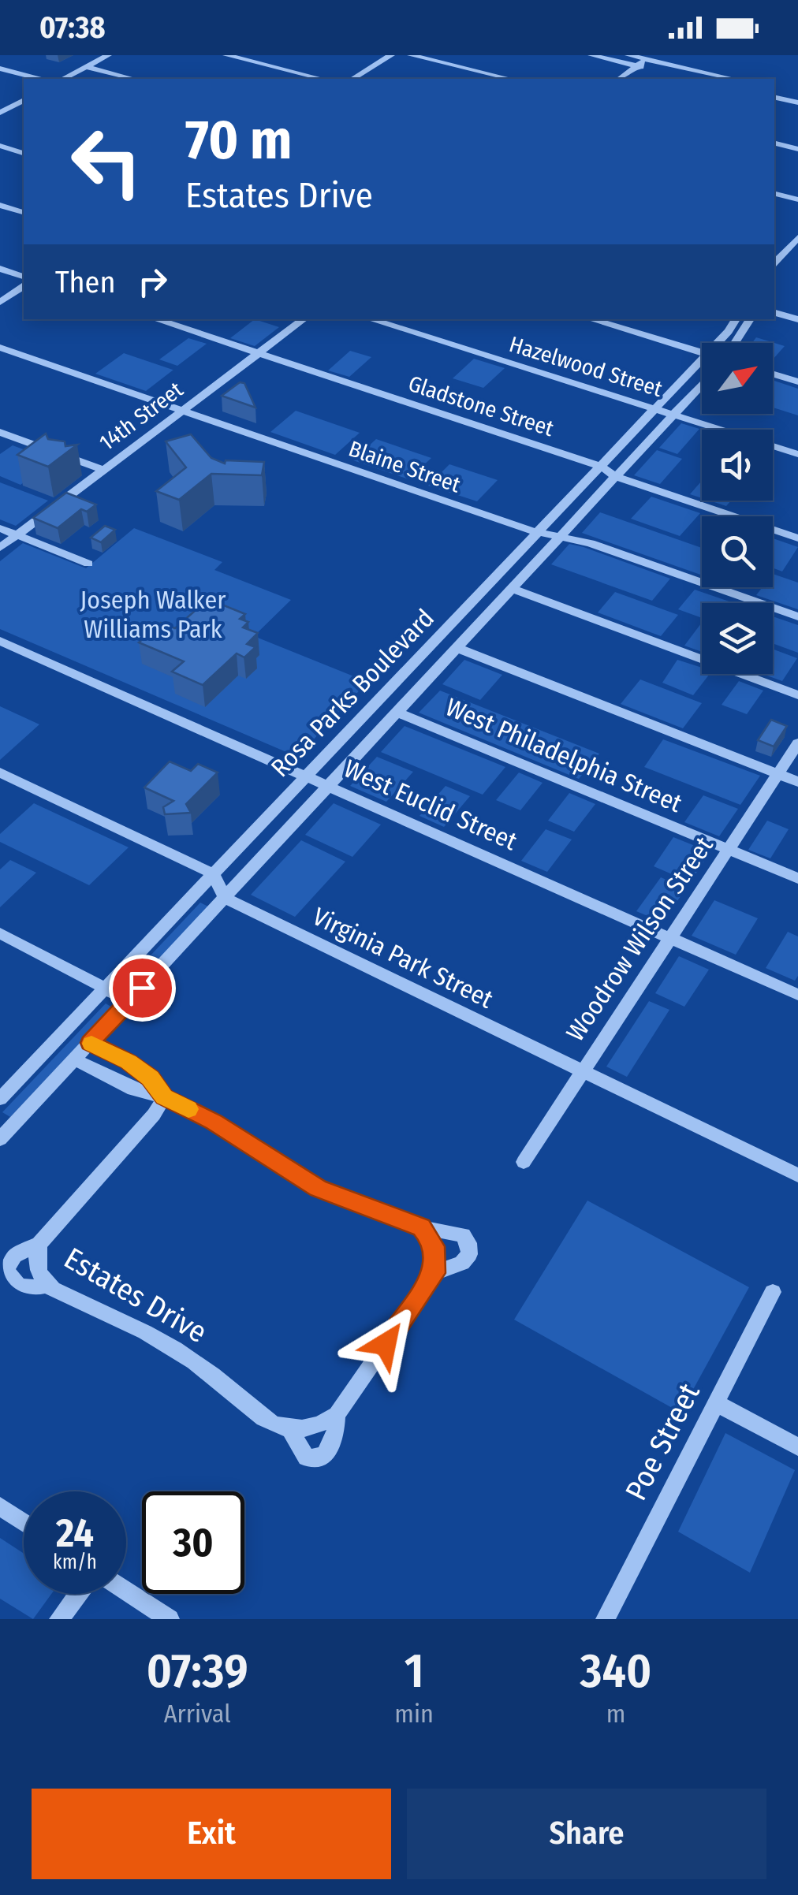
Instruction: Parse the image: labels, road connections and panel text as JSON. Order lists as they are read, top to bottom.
{
  "streets": {
    "street": [
      "Hazelwood Street",
      "Gladstone Street",
      "14th Street",
      "Blaine Street",
      "Rosa Parks Boulevard",
      "West Philadelphia Street",
      "West Euclid Street",
      "Woodrow Wilson Street",
      "Virginia Park Street",
      "Estates Drive",
      "Poe Street"
    ]
  },
  "crossings": [
    ["Hazelwood Street", "Rosa Parks Boulevard"],
    ["Gladstone Street", "14th Street"],
    ["Gladstone Street", "Rosa Parks Boulevard"],
    ["14th Street", "Blaine Street"],
    ["Blaine Street", "Rosa Parks Boulevard"],
    ["Rosa Parks Boulevard", "West Philadelphia Street"],
    ["Rosa Parks Boulevard", "West Euclid Street"],
    ["Rosa Parks Boulevard", "Virginia Park Street"],
    ["Rosa Parks Boulevard", "Estates Drive"],
    ["West Philadelphia Street", "Woodrow Wilson Street"],
    ["West Euclid Street", "Woodrow Wilson Street"],
    ["Woodrow Wilson Street", "Virginia Park Street"]
  ],
  "parks": ["Joseph Walker Williams Park"],
  "north": "top right",
  "page": {
    "status": "07:38",
    "turn": ["70 m", "Estates Drive"],
    "then": "Then",
    "speed": "24 km/h",
    "limit": "30",
    "eta": [
      "07:39",
      "Arrival",
      "1",
      "min",
      "340",
      "m"
    ],
    "buttons": ["Exit", "Share"]
  }
}
